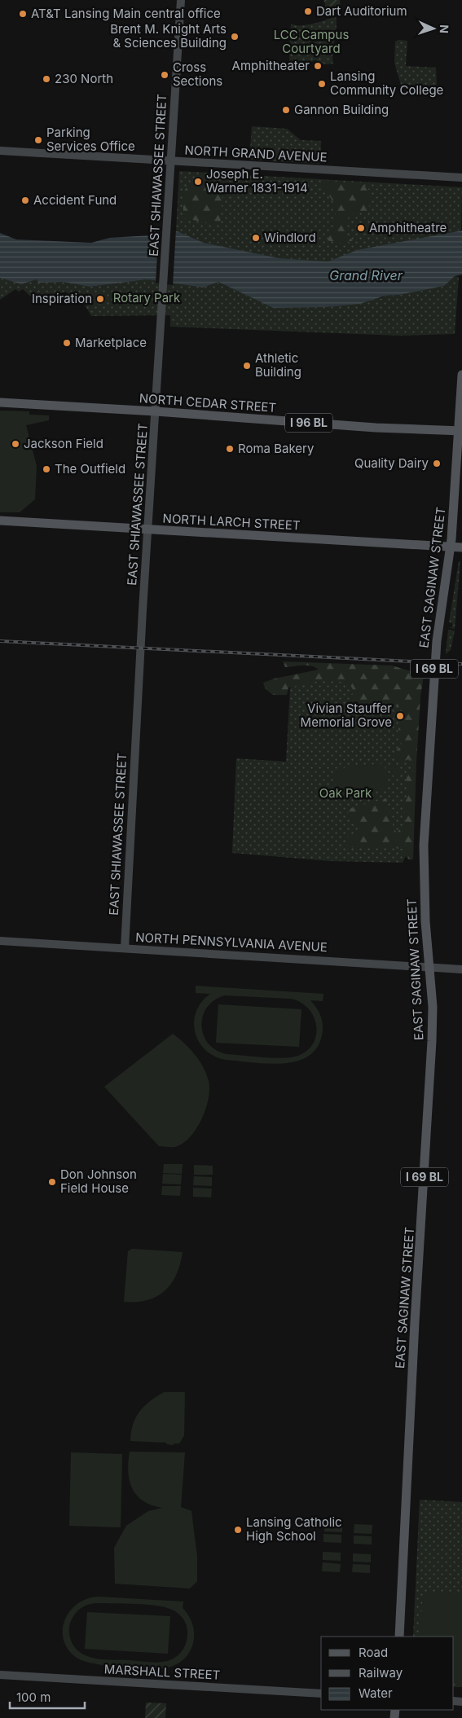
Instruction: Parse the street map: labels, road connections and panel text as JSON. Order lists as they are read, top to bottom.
{
  "streets": {
    "main road": [
      "NORTH CEDAR STREET",
      "I 96 BL",
      "NORTH LARCH STREET",
      "EAST SAGINAW STREET",
      "I 69 BL"
    ],
    "street": [
      "NORTH GRAND AVENUE",
      "EAST SHIAWASSEE STREET",
      "NORTH PENNSYLVANIA AVENUE",
      "MARSHALL STREET"
    ]
  },
  "crossings": [
    ["NORTH GRAND AVENUE", "EAST SHIAWASSEE STREET"],
    ["EAST SHIAWASSEE STREET", "NORTH CEDAR STREET"],
    ["EAST SHIAWASSEE STREET", "NORTH LARCH STREET"],
    ["EAST SHIAWASSEE STREET", "NORTH PENNSYLVANIA AVENUE"],
    ["NORTH CEDAR STREET", "EAST SAGINAW STREET"],
    ["NORTH LARCH STREET", "EAST SAGINAW STREET"],
    ["EAST SAGINAW STREET", "NORTH PENNSYLVANIA AVENUE"]
  ],
  "water": ["Grand River"],
  "parks": ["LCC Campus Courtyard", "Rotary Park", "Oak Park"],
  "places": [
    "Dart Auditorium",
    "AT&T Lansing Main central office",
    "Brent M. Knight Arts & Sciences Building",
    "Amphitheater",
    "Cross Sections",
    "230 North",
    "Lansing Community College",
    "Gannon Building",
    "Parking Services Office",
    "Joseph E. Warner 1831-1914",
    "Accident Fund",
    "Amphitheatre",
    "Windlord",
    "Inspiration",
    "Marketplace",
    "Athletic Building",
    "Jackson Field",
    "Roma Bakery",
    "Quality Dairy",
    "The Outfield",
    "Vivian Stauffer Memorial Grove",
    "Don Johnson Field House",
    "Lansing Catholic High School"
  ],
  "legend": ["Road", "Railway", "Water"],
  "scale_bar": "100 m",
  "north": "right"
}
